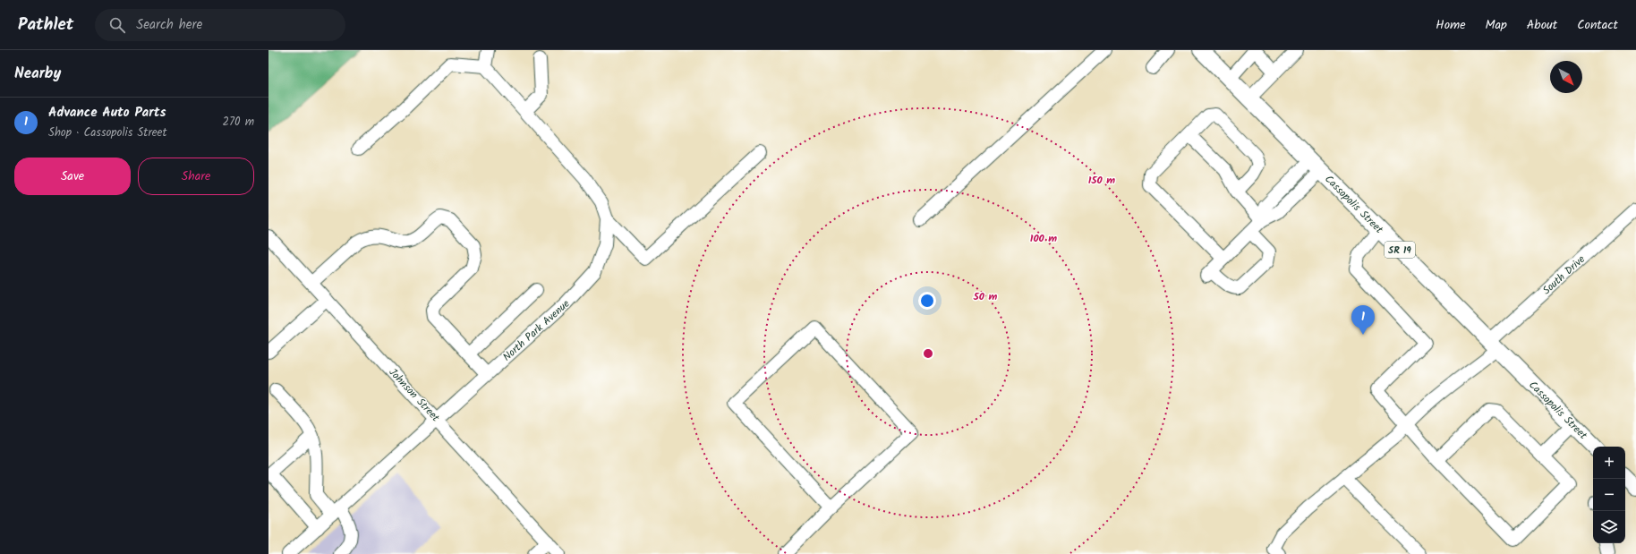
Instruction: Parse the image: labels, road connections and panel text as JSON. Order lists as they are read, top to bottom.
{
  "streets": {
    "main road": ["Cassopolis Street", "SR 19"],
    "street": ["South Drive", "North Park Avenue", "Johnson Street"]
  },
  "crossings": [
    ["Cassopolis Street", "South Drive"],
    ["North Park Avenue", "Johnson Street"]
  ],
  "north": "bottom right",
  "page": {
    "header": "Pathlet",
    "search": "Search here",
    "nav": [
      "Home",
      "Map",
      "About",
      "Contact"
    ],
    "heading": "Nearby",
    "list": [
      {
        "mark": "1",
        "name": "Advance Auto Parts",
        "note": "Shop · Cassopolis Street",
        "value": "270 m"
      }
    ],
    "buttons": ["Save", "Share"],
    "pins": "1",
    "map_buttons": ["+", "−"]
  },
  "rings": ["150 m", "100 m", "50 m"]
}
